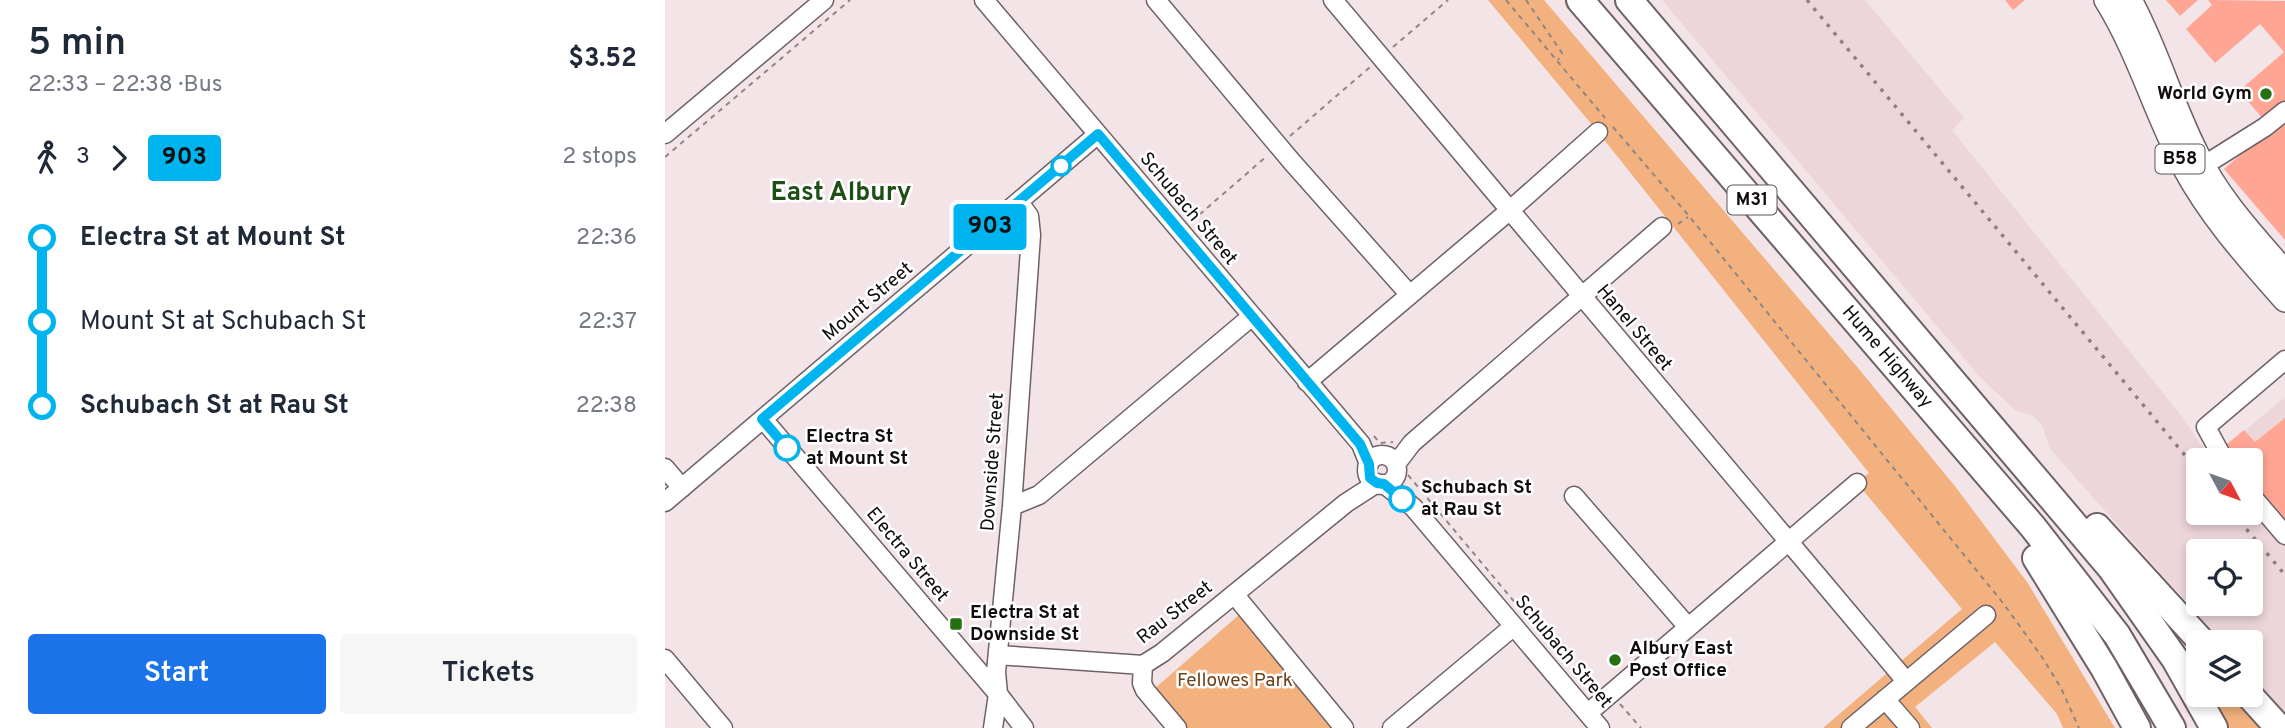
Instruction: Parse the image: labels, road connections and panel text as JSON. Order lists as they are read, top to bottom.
{
  "streets": {
    "highway": ["M31", "Hume Highway"],
    "main road": ["B58"],
    "street": [
      "Schubach Street",
      "Mount Street",
      "Hanel Street",
      "Downside Street",
      "Electra Street",
      "Rau Street"
    ]
  },
  "crossings": [
    ["Schubach Street", "Mount Street"],
    ["Schubach Street", "Rau Street"],
    ["Mount Street", "Downside Street"],
    ["Mount Street", "Electra Street"],
    ["Hanel Street", "Rau Street"],
    ["Downside Street", "Electra Street"],
    ["Downside Street", "Rau Street"]
  ],
  "districts": ["East Albury"],
  "parks": ["Fellowes Park"],
  "places": {
    "other": [
      "World Gym",
      "Electra St at Mount St",
      "Schubach St at Rau St",
      "Albury East Post Office"
    ],
    "transit": ["Electra St at Downside St"]
  },
  "lines": ["bus line 903"],
  "north": "bottom right",
  "page": {
    "heading": ["5 min", "22:33 – 22:38 · Bus", "$3.52"],
    "on_map": "903",
    "legs": ["3", "903", "2 stops"],
    "list": [
      {
        "name": "Electra St at Mount St",
        "value": "22:36"
      },
      {
        "name": "Mount St at Schubach St",
        "value": "22:37"
      },
      {
        "name": "Schubach St at Rau St",
        "value": "22:38"
      }
    ],
    "buttons": ["Start", "Tickets"]
  }
}
